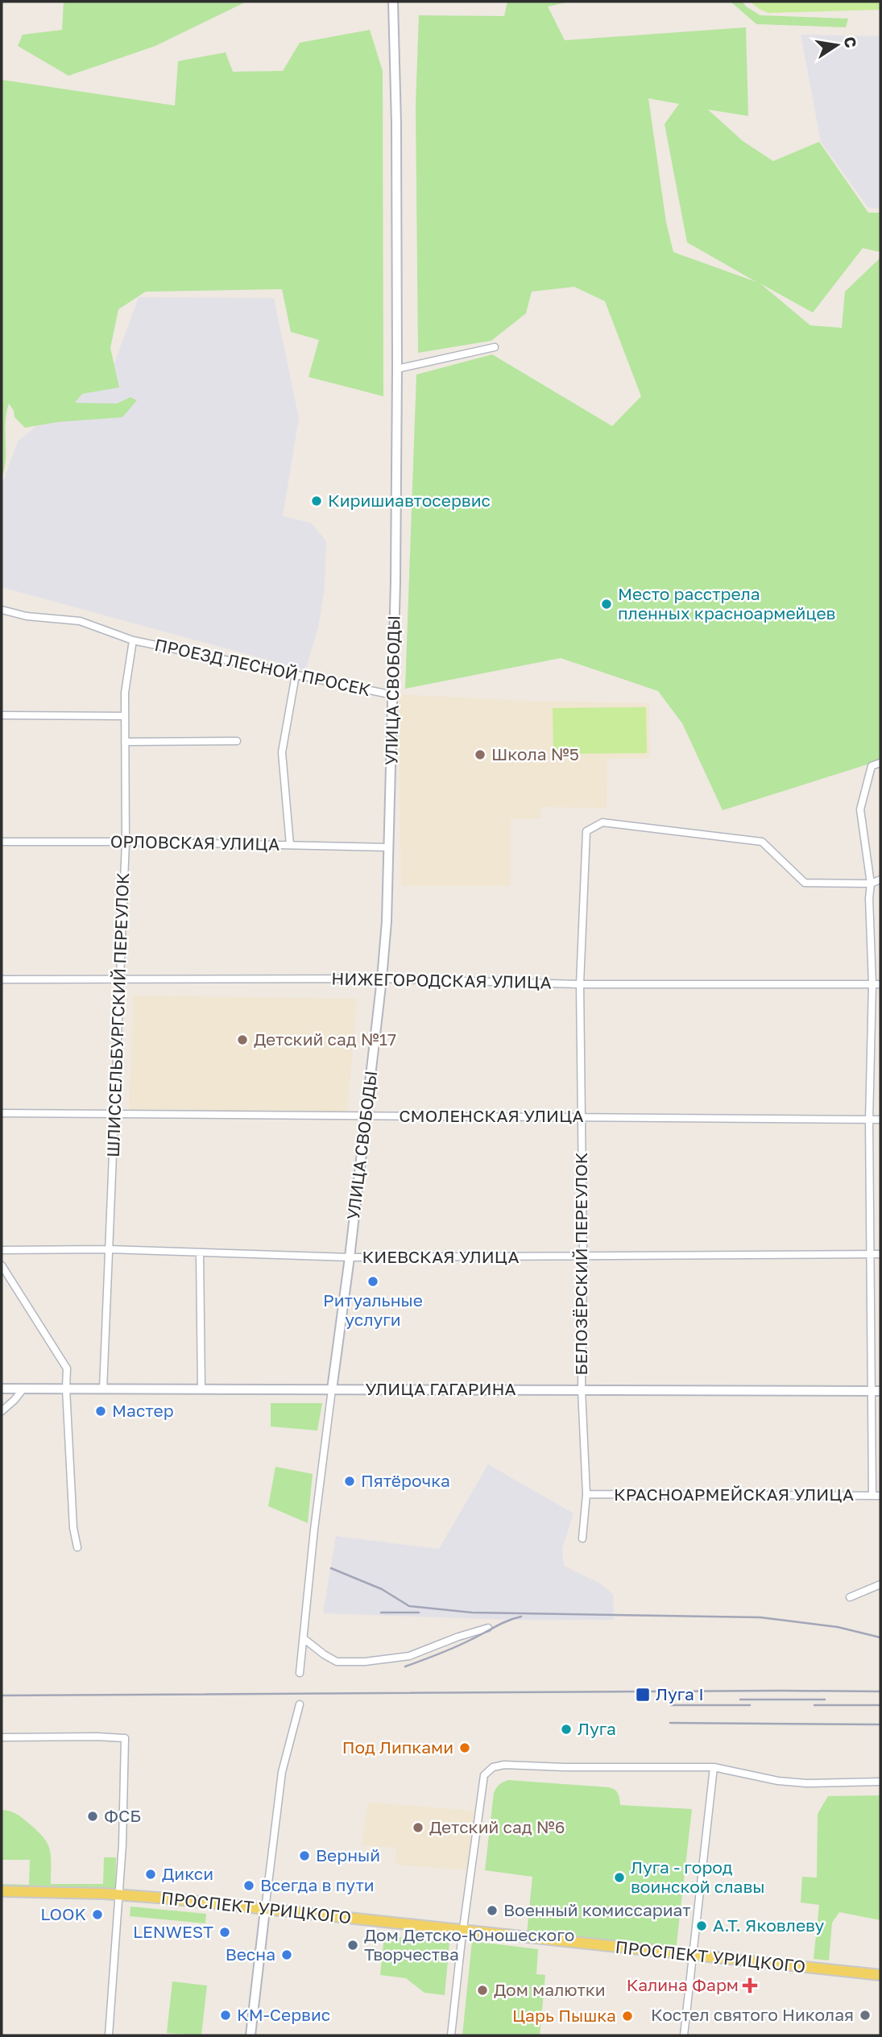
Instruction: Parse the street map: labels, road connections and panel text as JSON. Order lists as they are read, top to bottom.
{
  "streets": {
    "main road": ["ПРОСПЕКТ УРИЦКОГО"],
    "street": [
      "ПРОЕЗД ЛЕСНОЙ ПРОСЕК",
      "УЛИЦА СВОБОДЫ",
      "ОРЛОВСКАЯ УЛИЦА",
      "НИЖЕГОРОДСКАЯ УЛИЦА",
      "ШЛИССЕЛЬБУРГСКИЙ ПЕРЕУЛОК",
      "СМОЛЕНСКАЯ УЛИЦА",
      "КИЕВСКАЯ УЛИЦА",
      "БЕЛОЗЁРСКИЙ ПЕРЕУЛОК",
      "УЛИЦА ГАГАРИНА",
      "КРАСНОАРМЕЙСКАЯ УЛИЦА"
    ]
  },
  "crossings": [
    ["ПРОЕЗД ЛЕСНОЙ ПРОСЕК", "УЛИЦА СВОБОДЫ"],
    ["ПРОЕЗД ЛЕСНОЙ ПРОСЕК", "ШЛИССЕЛЬБУРГСКИЙ ПЕРЕУЛОК"],
    ["УЛИЦА СВОБОДЫ", "ОРЛОВСКАЯ УЛИЦА"],
    ["УЛИЦА СВОБОДЫ", "НИЖЕГОРОДСКАЯ УЛИЦА"],
    ["УЛИЦА СВОБОДЫ", "СМОЛЕНСКАЯ УЛИЦА"],
    ["УЛИЦА СВОБОДЫ", "КИЕВСКАЯ УЛИЦА"],
    ["УЛИЦА СВОБОДЫ", "УЛИЦА ГАГАРИНА"],
    ["ОРЛОВСКАЯ УЛИЦА", "ШЛИССЕЛЬБУРГСКИЙ ПЕРЕУЛОК"],
    ["НИЖЕГОРОДСКАЯ УЛИЦА", "ШЛИССЕЛЬБУРГСКИЙ ПЕРЕУЛОК"],
    ["НИЖЕГОРОДСКАЯ УЛИЦА", "БЕЛОЗЁРСКИЙ ПЕРЕУЛОК"],
    ["ШЛИССЕЛЬБУРГСКИЙ ПЕРЕУЛОК", "СМОЛЕНСКАЯ УЛИЦА"],
    ["ШЛИССЕЛЬБУРГСКИЙ ПЕРЕУЛОК", "КИЕВСКАЯ УЛИЦА"],
    ["ШЛИССЕЛЬБУРГСКИЙ ПЕРЕУЛОК", "УЛИЦА ГАГАРИНА"],
    ["СМОЛЕНСКАЯ УЛИЦА", "БЕЛОЗЁРСКИЙ ПЕРЕУЛОК"],
    ["КИЕВСКАЯ УЛИЦА", "БЕЛОЗЁРСКИЙ ПЕРЕУЛОК"],
    ["БЕЛОЗЁРСКИЙ ПЕРЕУЛОК", "УЛИЦА ГАГАРИНА"],
    ["БЕЛОЗЁРСКИЙ ПЕРЕУЛОК", "КРАСНОАРМЕЙСКАЯ УЛИЦА"]
  ],
  "places": {
    "other": [
      "Киришиавтосервис",
      "Место расстрела пленных красноармейцев",
      "Школа №5",
      "Детский сад №17",
      "Ритуальные услуги",
      "Мастер",
      "Пятёрочка",
      "Луга",
      "Под Липками",
      "ФСБ",
      "Детский сад №6",
      "Верный",
      "Дикси",
      "Луга - город воинской славы",
      "Всегда в пути",
      "Военный комиссариат",
      "LOOK",
      "А.Т. Яковлеву",
      "LENWEST",
      "Дом Детско-Юношеского Творчества",
      "Весна",
      "Дом малютки",
      "КМ-Сервис",
      "Костел святого Николая",
      "Царь Пышка"
    ],
    "transit": ["Луга I"],
    "health": ["Калина Фарм"]
  },
  "north": "right"
}
